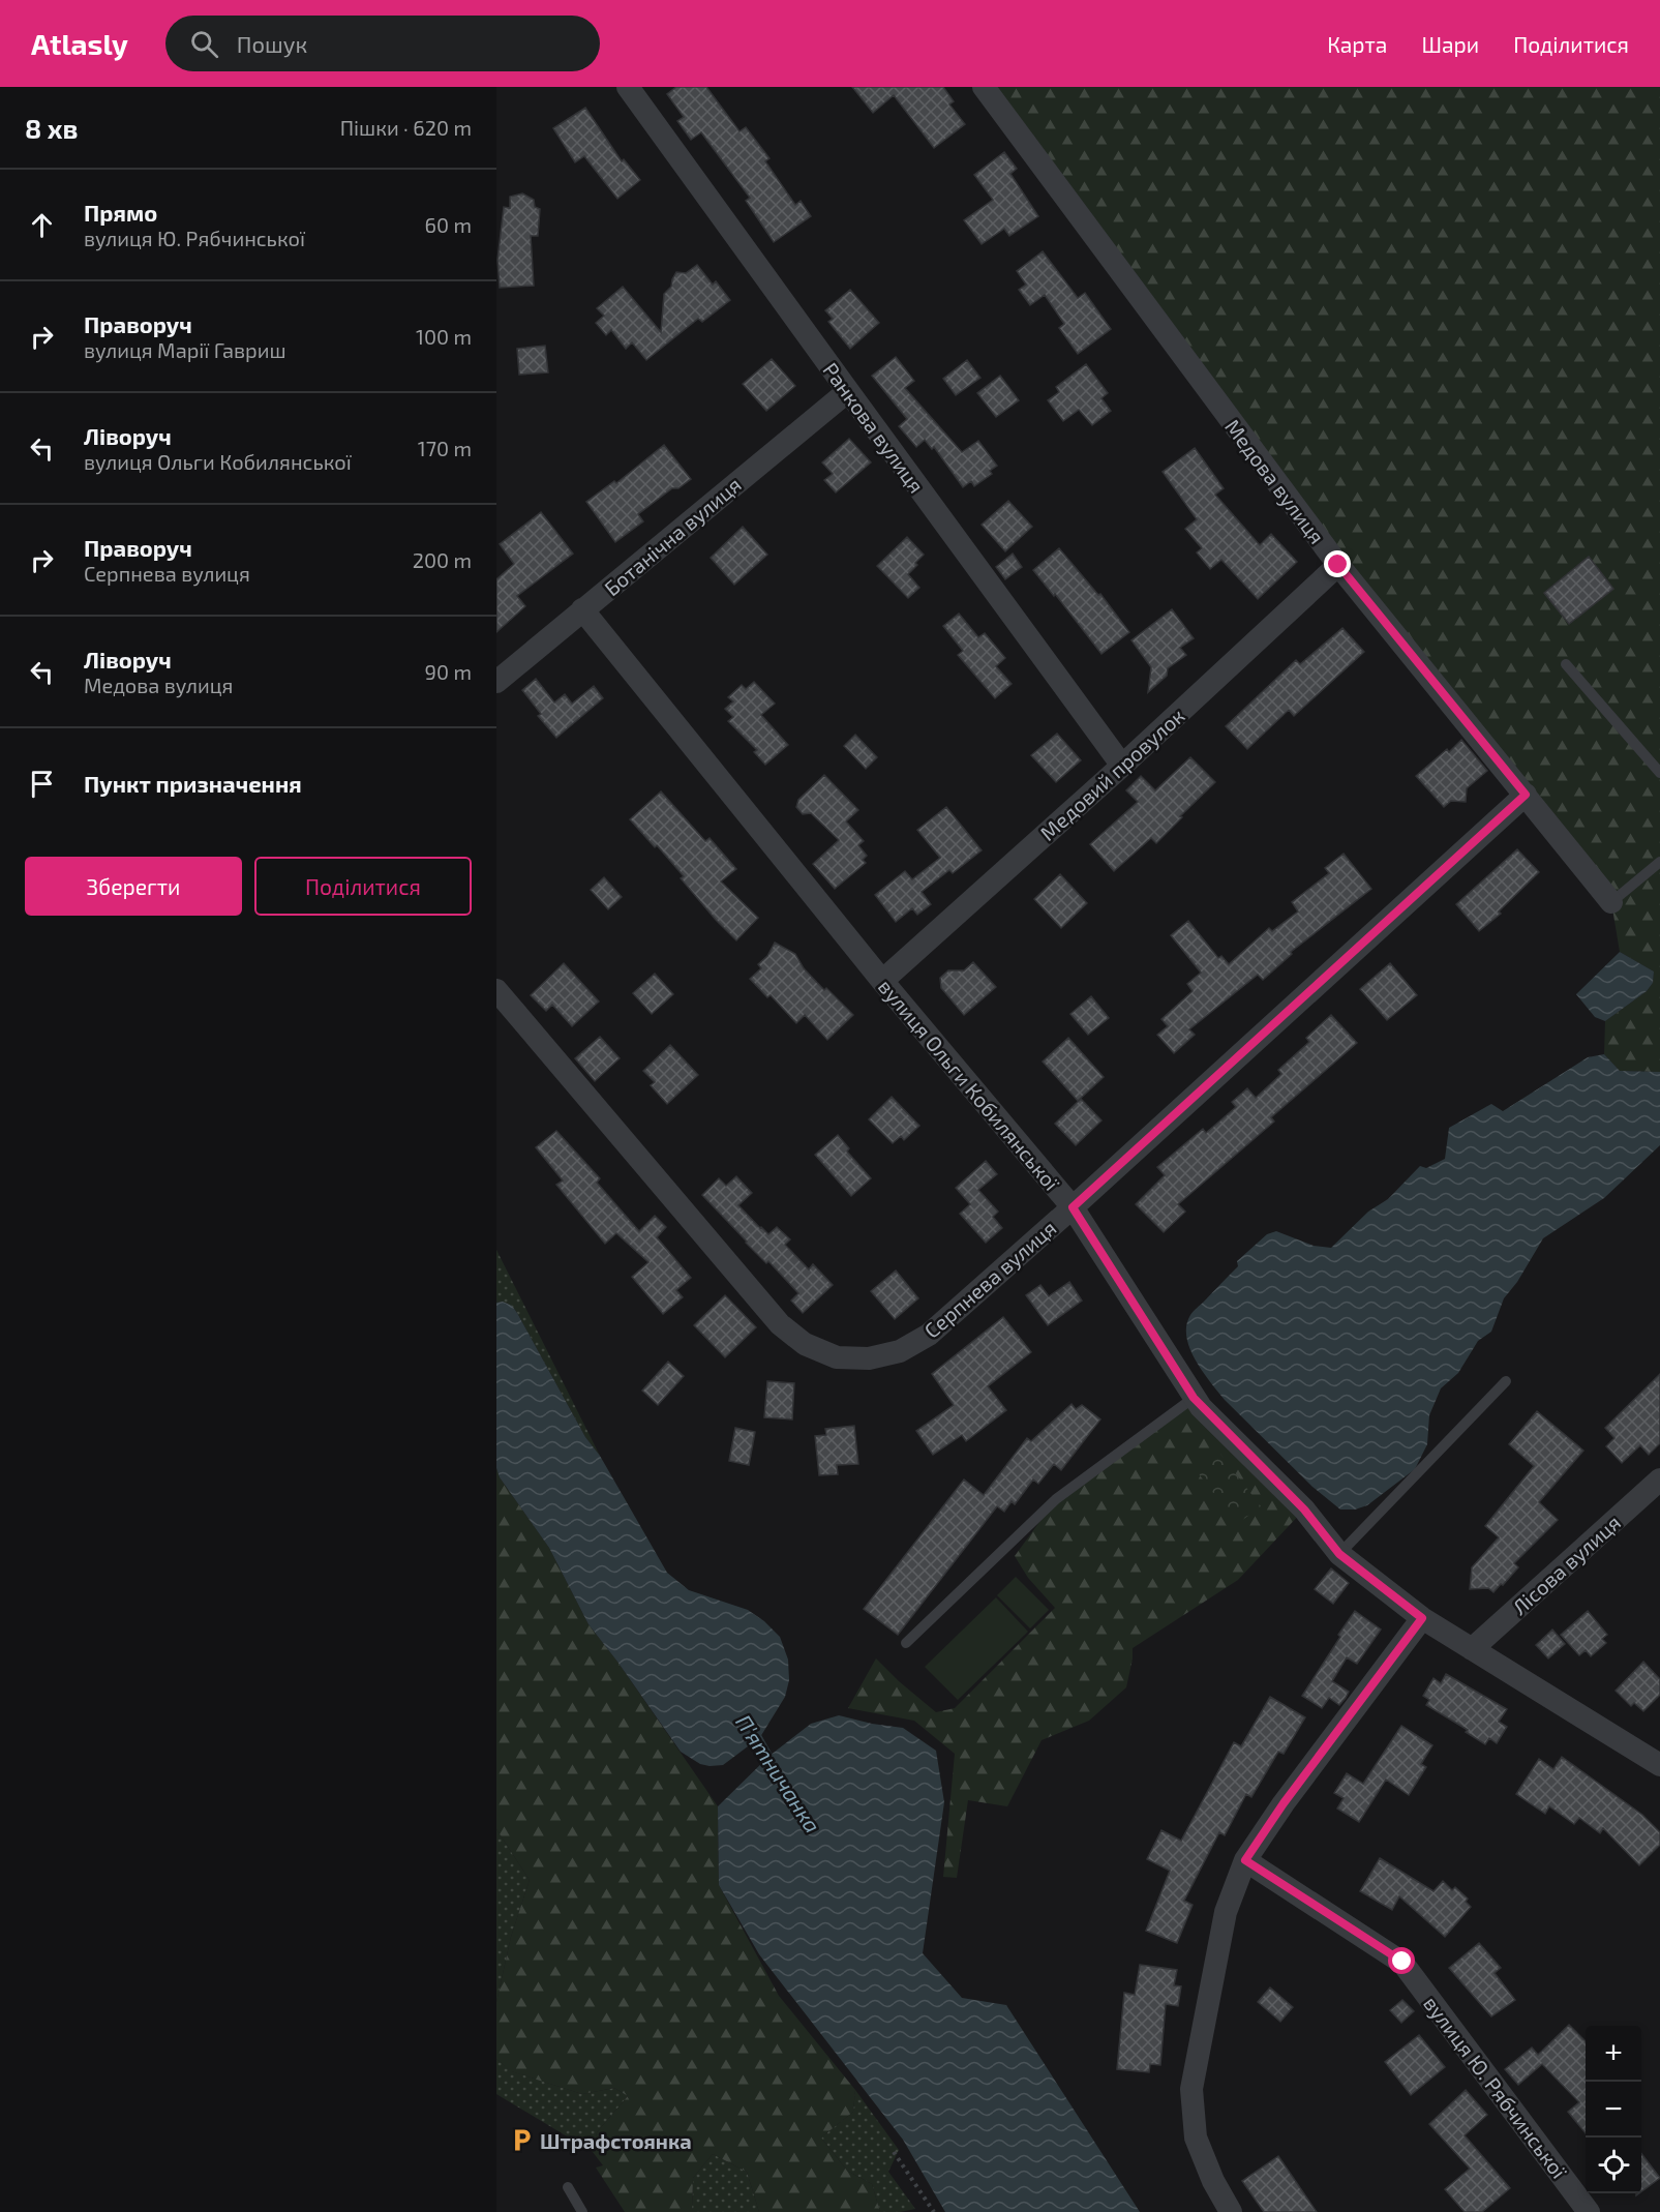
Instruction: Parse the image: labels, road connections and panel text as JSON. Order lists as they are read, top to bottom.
{
  "streets": {
    "street": [
      "Ранкова вулиця",
      "Медова вулиця",
      "Ботанічна вулиця",
      "Медовий провулок",
      "вулиця Ольги Кобилянської",
      "Серпнева вулиця",
      "Лісова вулиця",
      "вулиця Ю. Рябчинської"
    ]
  },
  "crossings": [
    ["Ранкова вулиця", "Ботанічна вулиця"],
    ["Ранкова вулиця", "Медовий провулок"],
    ["Медова вулиця", "Медовий провулок"],
    ["Медова вулиця", "Серпнева вулиця"],
    ["Ботанічна вулиця", "вулиця Ольги Кобилянської"],
    ["Медовий провулок", "вулиця Ольги Кобилянської"],
    ["вулиця Ольги Кобилянської", "Серпнева вулиця"],
    ["вулиця Ольги Кобилянської", "Лісова вулиця"]
  ],
  "water": ["П'ятничанка"],
  "places": {
    "parking": ["Штрафстоянка"]
  },
  "page": {
    "header": "Atlasly",
    "search": "Пошук",
    "nav": ["Карта", "Шари", "Поділитися"],
    "heading": ["8 хв", "Пішки · 620 m"],
    "list": [
      ["Прямо", "вулиця Ю. Рябчинської", "60 m"],
      ["Праворуч", "вулиця Марії Гавриш", "100 m"],
      ["Ліворуч", "вулиця Ольги Кобилянської", "170 m"],
      ["Праворуч", "Серпнева вулиця", "200 m"],
      ["Ліворуч", "Медова вулиця", "90 m"],
      "Пункт призначення"
    ],
    "buttons": ["Зберегти", "Поділитися"],
    "map_buttons": ["+", "−"]
  }
}
